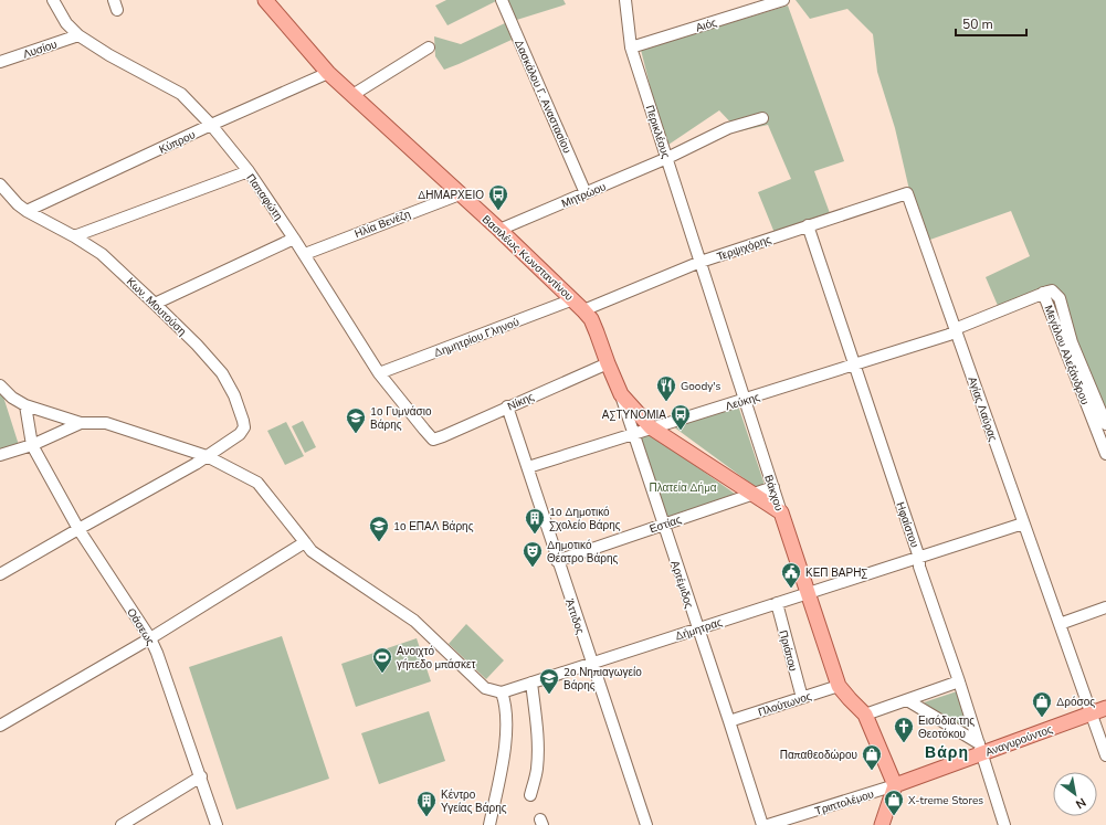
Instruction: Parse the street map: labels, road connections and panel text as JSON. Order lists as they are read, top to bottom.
{
  "streets": {
    "main road": ["Βασιλέως Κωνσταντίνου", "Βάκχου", "Αναγυρούντος"],
    "street": [
      "Αιός",
      "Λυσίου",
      "Δασκάλου Γ. Αναστασίου",
      "Περικλέους",
      "Κύπρου",
      "Μητρώου",
      "Παπαφώτη",
      "Ηλία Βενέζη",
      "Τερψιχόρης",
      "Κων. Μουτούση",
      "Δημητρίου Γληνού",
      "Μεγάλου Αλεξάνδρου",
      "Νίκης",
      "Λεύκης",
      "Αγίας Λαύρας",
      "Εστίας",
      "Ηφαίστου",
      "Αρτέμιδος",
      "Άττιδος",
      "Οάσεως",
      "Δήμητρας",
      "Πριάπου",
      "Πλούτωνος",
      "Τριπτολέμου"
    ]
  },
  "crossings": [
    ["Αιός", "Περικλέους"],
    ["Λυσίου", "Παπαφώτη"],
    ["Δασκάλου Γ. Αναστασίου", "Μητρώου"],
    ["Περικλέους", "Μητρώου"],
    ["Περικλέους", "Τερψιχόρης"],
    ["Περικλέους", "Βάκχου"],
    ["Κύπρου", "Παπαφώτη"],
    ["Κύπρου", "Βασιλέως Κωνσταντίνου"],
    ["Κύπρου", "Κων. Μουτούση"],
    ["Μητρώου", "Βασιλέως Κωνσταντίνου"],
    ["Παπαφώτη", "Ηλία Βενέζη"],
    ["Παπαφώτη", "Δημητρίου Γληνού"],
    ["Παπαφώτη", "Νίκης"],
    ["Ηλία Βενέζη", "Βασιλέως Κωνσταντίνου"],
    ["Τερψιχόρης", "Βασιλέως Κωνσταντίνου"],
    ["Τερψιχόρης", "Δημητρίου Γληνού"],
    ["Τερψιχόρης", "Αγίας Λαύρας"],
    ["Τερψιχόρης", "Βάκχου"],
    ["Τερψιχόρης", "Ηφαίστου"],
    ["Βασιλέως Κωνσταντίνου", "Δημητρίου Γληνού"],
    ["Βασιλέως Κωνσταντίνου", "Νίκης"],
    ["Βασιλέως Κωνσταντίνου", "Λεύκης"],
    ["Βασιλέως Κωνσταντίνου", "Βάκχου"],
    ["Βασιλέως Κωνσταντίνου", "Εστίας"],
    ["Βασιλέως Κωνσταντίνου", "Αρτέμιδος"],
    ["Κων. Μουτούση", "Οάσεως"],
    ["Μεγάλου Αλεξάνδρου", "Λεύκης"],
    ["Μεγάλου Αλεξάνδρου", "Αγίας Λαύρας"],
    ["Νίκης", "Άττιδος"],
    ["Λεύκης", "Αγίας Λαύρας"],
    ["Λεύκης", "Βάκχου"],
    ["Λεύκης", "Ηφαίστου"],
    ["Λεύκης", "Αρτέμιδος"],
    ["Λεύκης", "Άττιδος"],
    ["Αγίας Λαύρας", "Δήμητρας"],
    ["Αγίας Λαύρας", "Αναγυρούντος"],
    ["Βάκχου", "Εστίας"],
    ["Βάκχου", "Δήμητρας"],
    ["Βάκχου", "Πλούτωνος"],
    ["Εστίας", "Αρτέμιδος"],
    ["Εστίας", "Άττιδος"],
    ["Ηφαίστου", "Δήμητρας"],
    ["Ηφαίστου", "Αναγυρούντος"],
    ["Αρτέμιδος", "Δήμητρας"],
    ["Αρτέμιδος", "Πλούτωνος"],
    ["Άττιδος", "Δήμητρας"],
    ["Δήμητρας", "Πριάπου"],
    ["Πριάπου", "Πλούτωνος"],
    ["Αναγυρούντος", "Τριπτολέμου"]
  ],
  "districts": ["Βάρη"],
  "parks": ["Πλατεία Δήμα"],
  "places": {
    "bus stop": ["ΔΗΜΑΡΧΕΙΟ", "ΑΣΤΥΝΟΜΙΑ"],
    "restaurant": ["Goody's"],
    "school or university": ["1ο Γυμνάσιο Βάρης", "1ο ΕΠΑΛ Βάρης", "2ο Νηπιαγωγείο Βάρης"],
    "building": ["1ο Δημοτικό Σχολείο Βάρης", "Κέντρο Υγείας Βάρης"],
    "theatre": ["Δημοτικό Θέατρο Βάρης"],
    "public building": ["ΚΕΠ ΒΑΡΗΣ"],
    "sports": ["Ανοιχτό γήπεδο μπάσκετ"],
    "shop": ["Δρόσος", "Παπαθεοδώρου", "X-treme Stores"],
    "church": ["Εισόδια της Θεοτόκου"]
  },
  "scale_bar": "50 m",
  "north": "bottom right"
}
